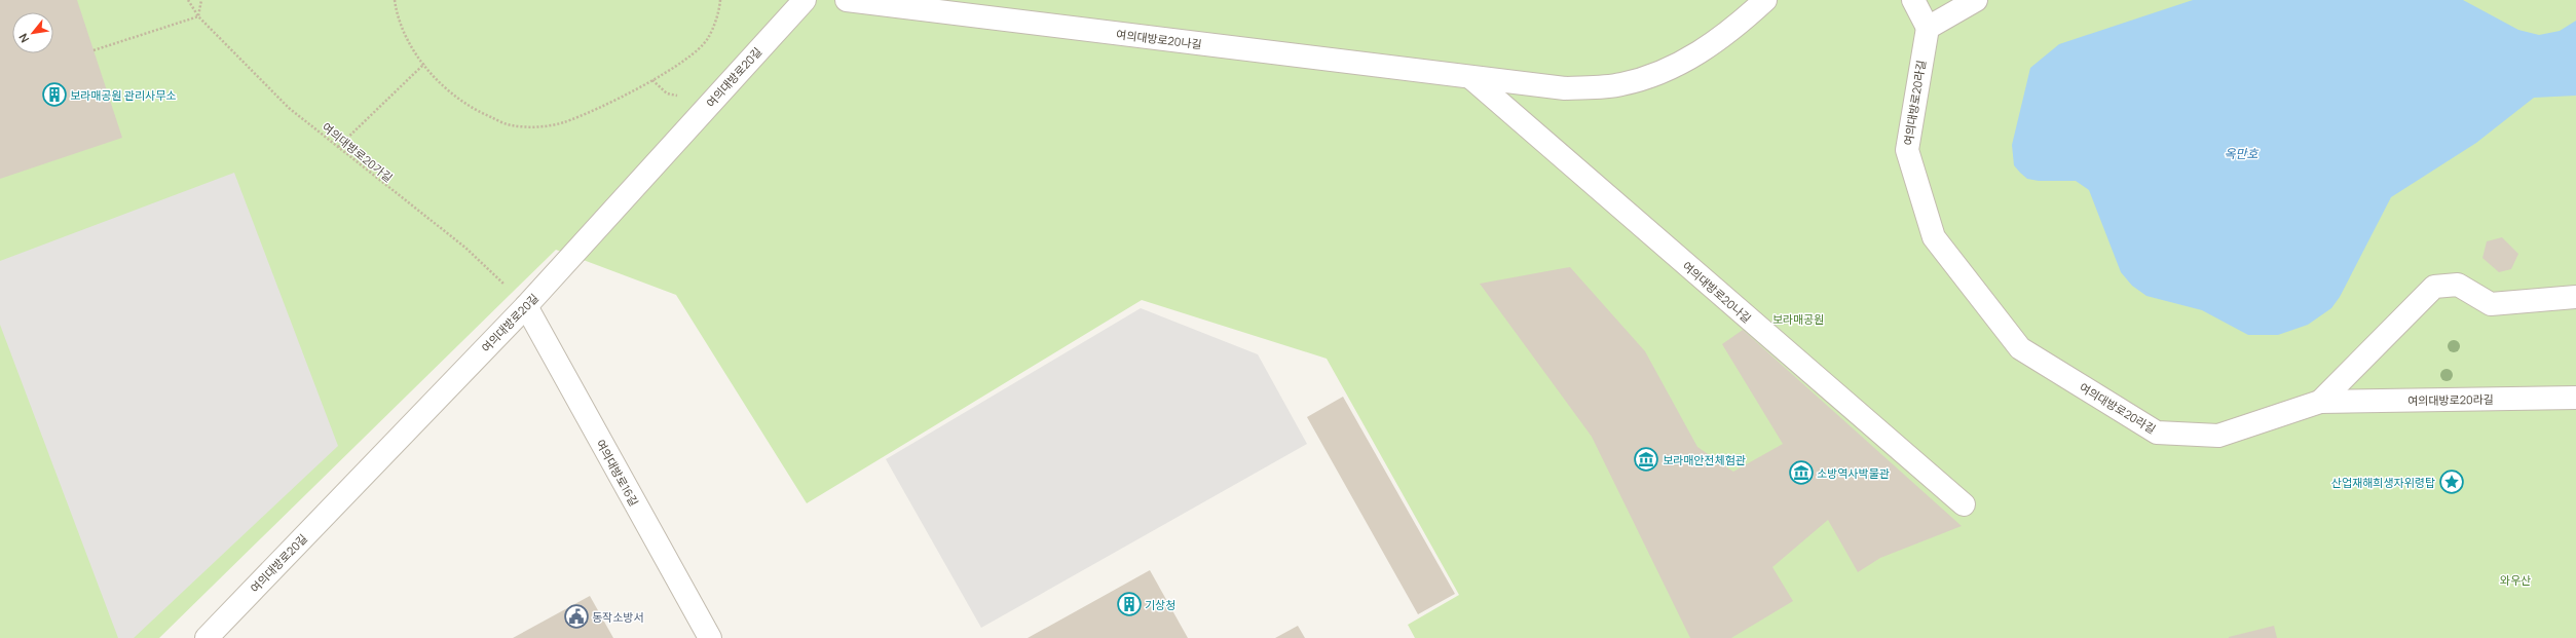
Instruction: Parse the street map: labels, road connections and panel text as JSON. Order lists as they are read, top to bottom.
{
  "streets": {
    "street": [
      "여의대방로20나길",
      "여의대방로20길",
      "여의대방로20라길",
      "여의대방로16길"
    ],
    "path": ["여의대방로20가길"]
  },
  "crossings": [
    ["여의대방로20길", "여의대방로20가길"],
    ["여의대방로20길", "여의대방로16길"],
    ["여의대방로20가길", "여의대방로16길"]
  ],
  "water": ["옥만호"],
  "parks": ["보라매공원", "와우산"],
  "places": {
    "building": ["보라매공원 관리사무소", "기상청"],
    "museum": ["보라매안전체험관", "소방역사박물관"],
    "place": ["산업재해희생자위령탑"],
    "public building": ["동작소방서"]
  },
  "north": "bottom left"
}
